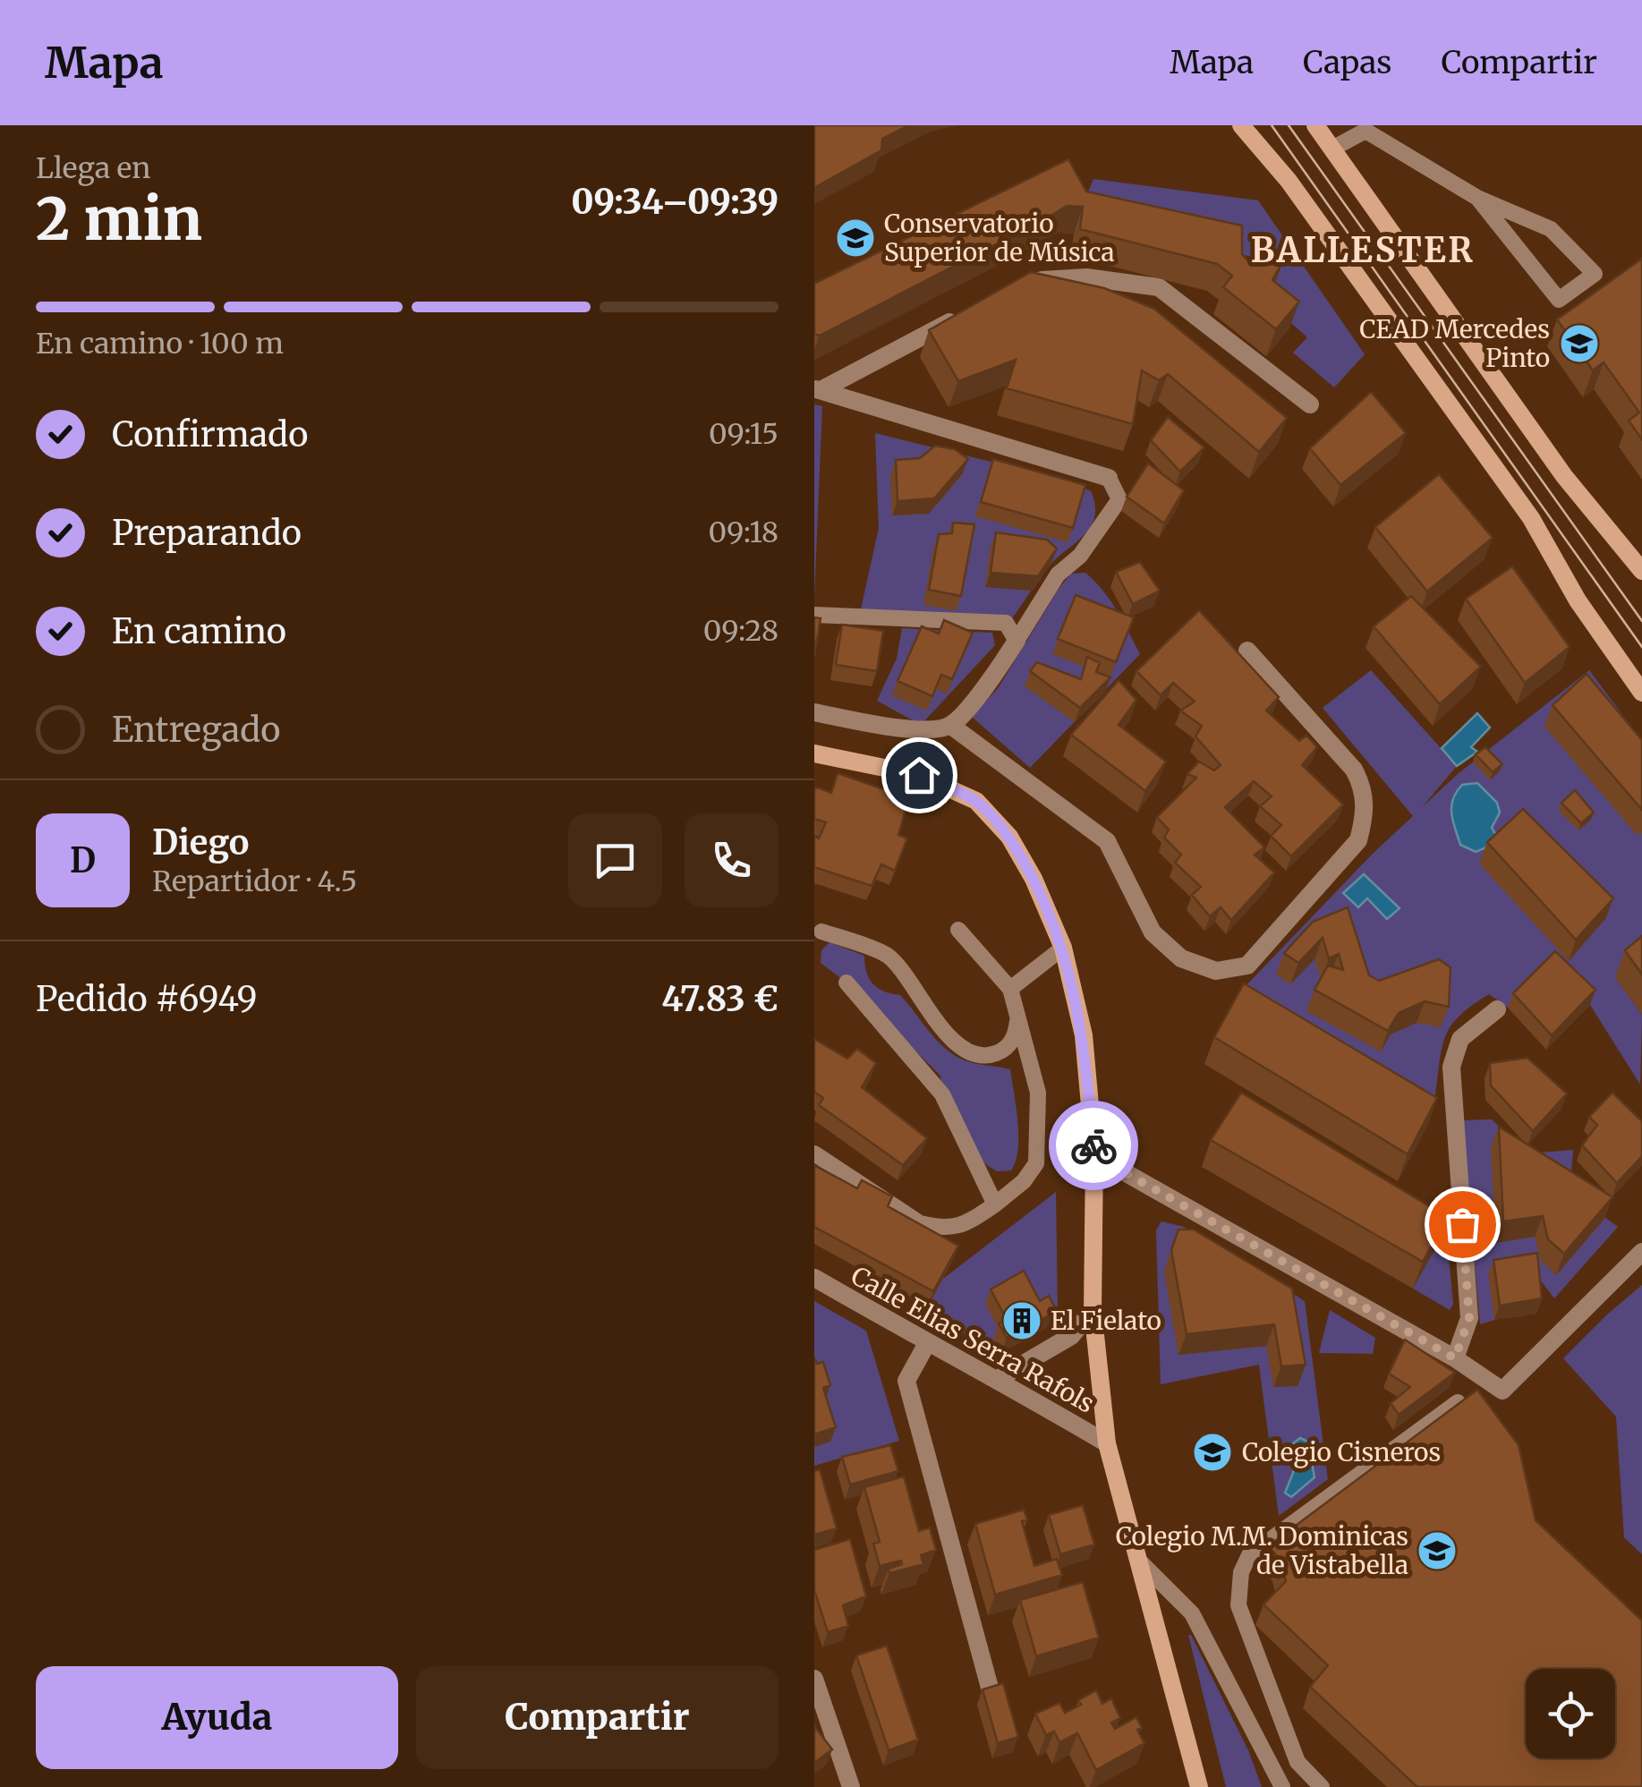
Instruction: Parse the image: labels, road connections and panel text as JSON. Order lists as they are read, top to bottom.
{
  "streets": {
    "street": ["Calle Elias Serra Rafols"]
  },
  "districts": ["BALLESTER"],
  "places": {
    "school or university": [
      "Conservatorio Superior de Música",
      "CEAD Mercedes Pinto",
      "Colegio Cisneros",
      "Colegio M.M. Dominicas de Vistabella"
    ],
    "building": ["El Fielato"]
  },
  "page": {
    "header": "Mapa",
    "nav": ["Mapa", "Capas", "Compartir"],
    "heading": ["2 min", "Llega en", "09:34–09:39"],
    "panel": [
      "Diego",
      "Repartidor · 4.5",
      "Pedido #6949",
      "47.83 €"
    ],
    "bar": "En camino · 100 m",
    "list": [
      ["Confirmado", "09:15"],
      ["Preparando", "09:18"],
      ["En camino", "09:28"],
      "Entregado"
    ],
    "round": "D",
    "buttons": ["Ayuda", "Compartir"]
  }
}
